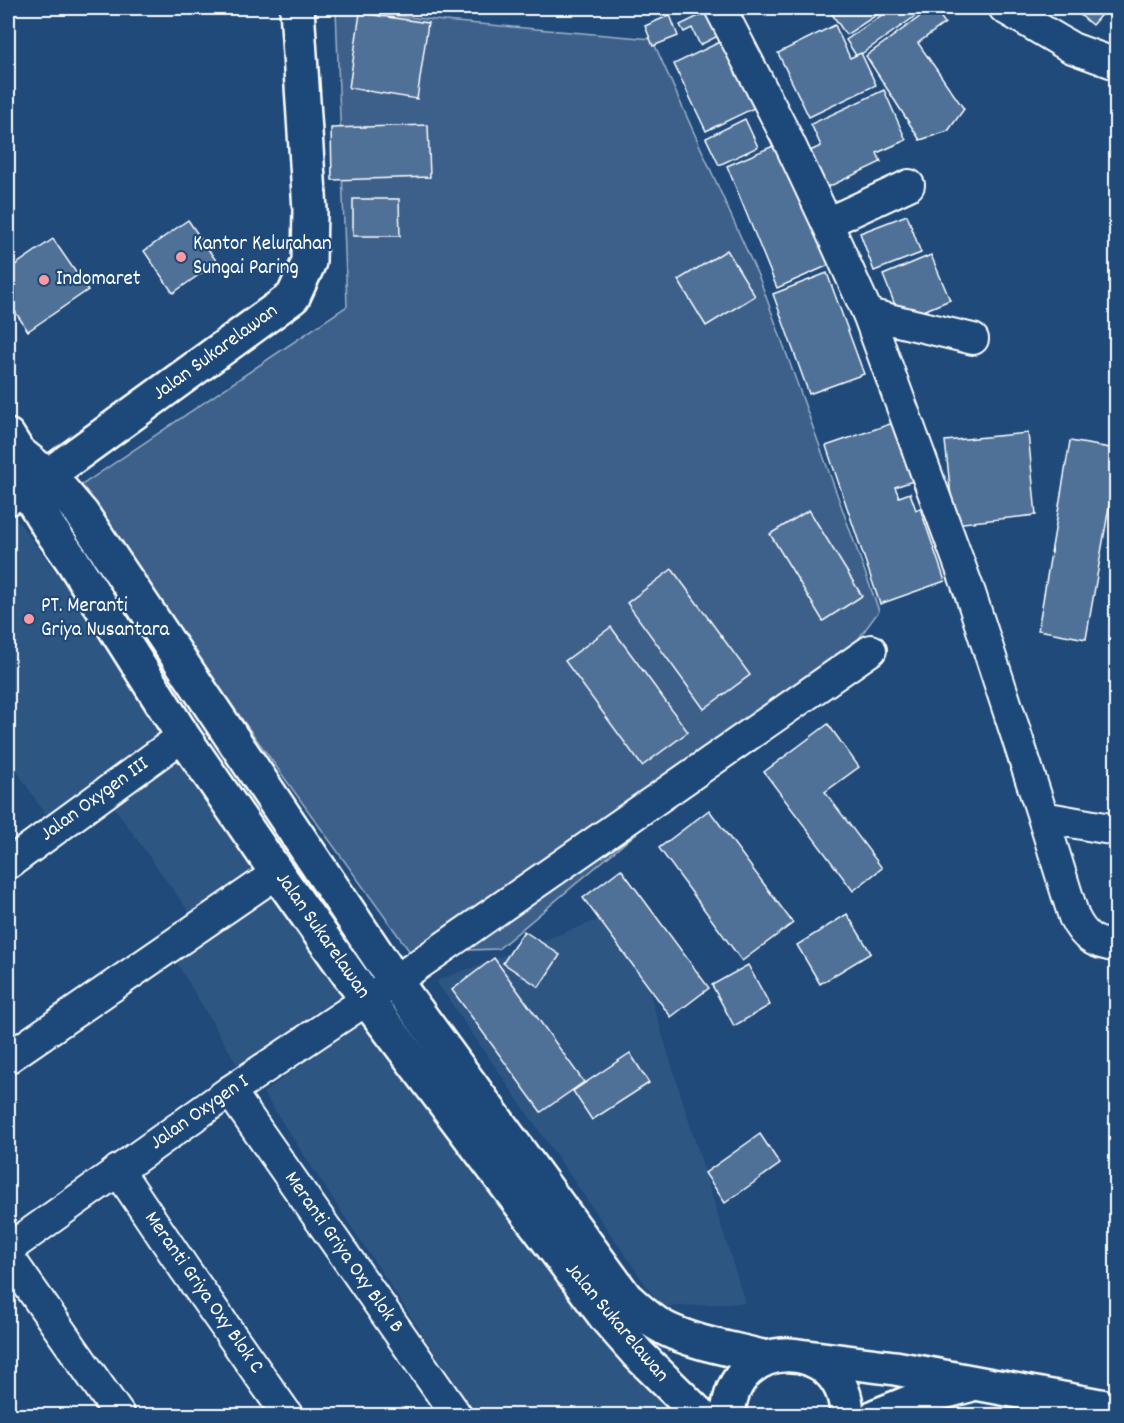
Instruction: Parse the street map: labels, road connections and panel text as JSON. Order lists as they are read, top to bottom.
{
  "streets": {
    "main road": ["Jalan Sukarelawan"],
    "street": [
      "Jalan Oxygen III",
      "Jalan Oxygen I",
      "Meranti Griya Oxy Blok B",
      "Meranti Griya Oxy Blok C"
    ]
  },
  "crossings": [
    ["Jalan Sukarelawan", "Jalan Oxygen III"],
    ["Jalan Sukarelawan", "Jalan Oxygen I"],
    ["Jalan Oxygen I", "Meranti Griya Oxy Blok B"],
    ["Jalan Oxygen I", "Meranti Griya Oxy Blok C"]
  ],
  "places": ["Kantor Kelurahan Sungai Paring", "Indomaret", "PT. Meranti Griya Nusantara"]
}
